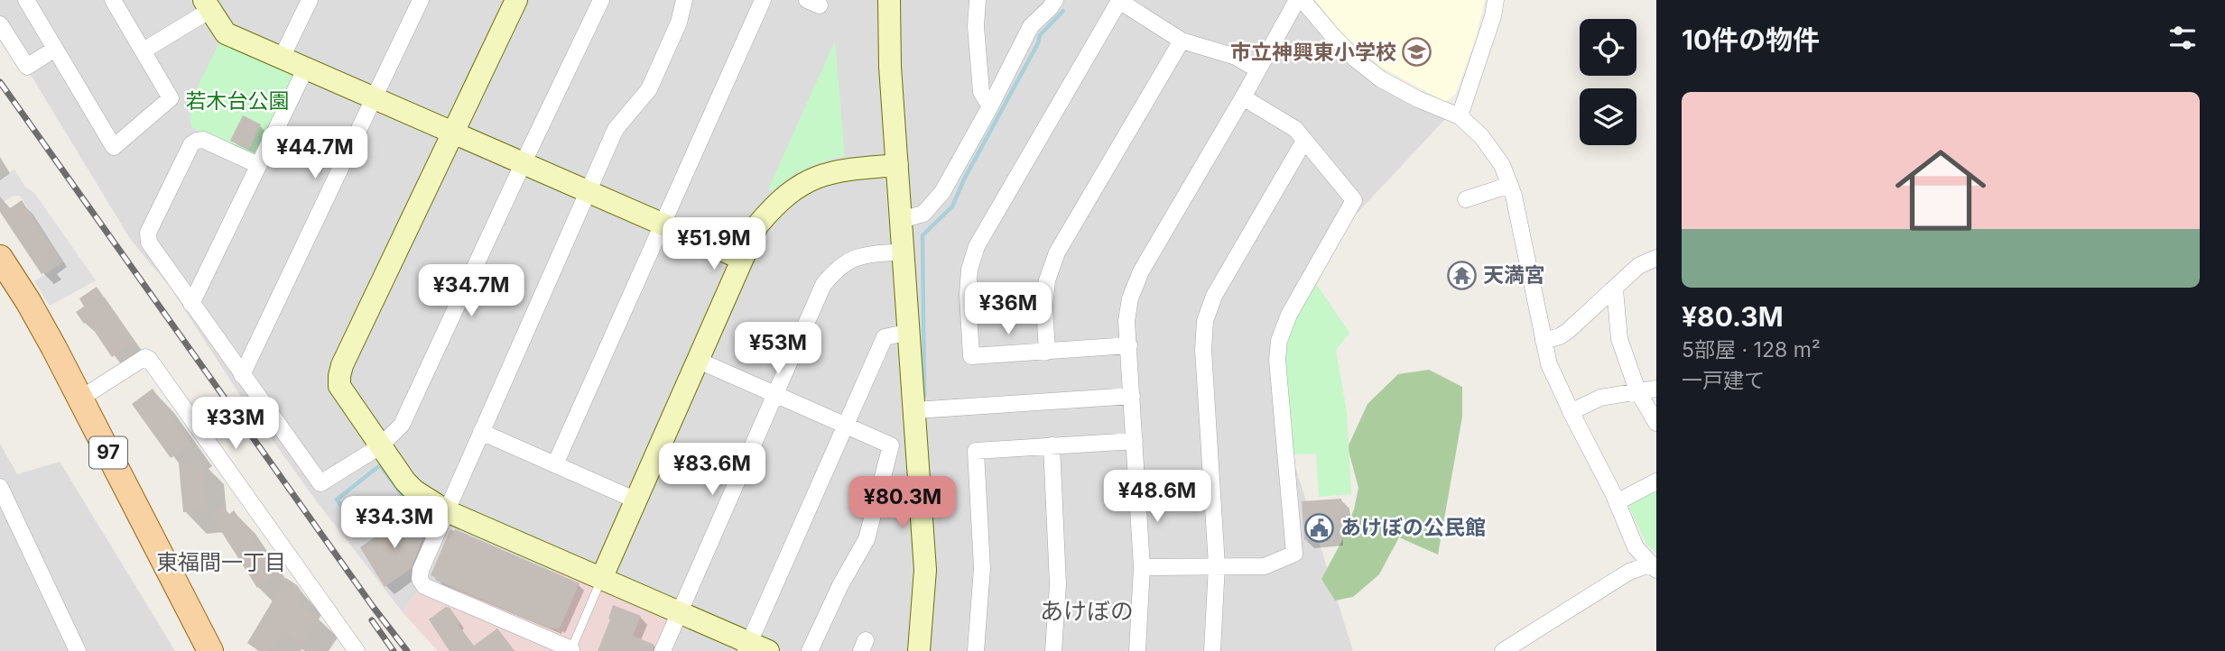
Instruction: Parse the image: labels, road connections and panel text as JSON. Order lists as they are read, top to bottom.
{
  "streets": {
    "main road": ["97"]
  },
  "districts": ["東福間一丁目", "あけぼの"],
  "parks": ["若木台公園"],
  "places": {
    "school or university": ["市立神興東小学校"],
    "temple": ["天満宮"],
    "public building": ["あけぼの公民館"]
  },
  "page": {
    "heading": "10件の物件",
    "list": [
      {
        "name": "¥80.3M",
        "note": "5部屋 · 128 m² · 一戸建て"
      }
    ],
    "price": [
      "¥44.7M",
      "¥51.9M",
      "¥34.7M",
      "¥36M",
      "¥53M",
      "¥33M",
      "¥83.6M",
      "¥48.6M",
      "¥80.3M",
      "¥34.3M"
    ]
  }
}
